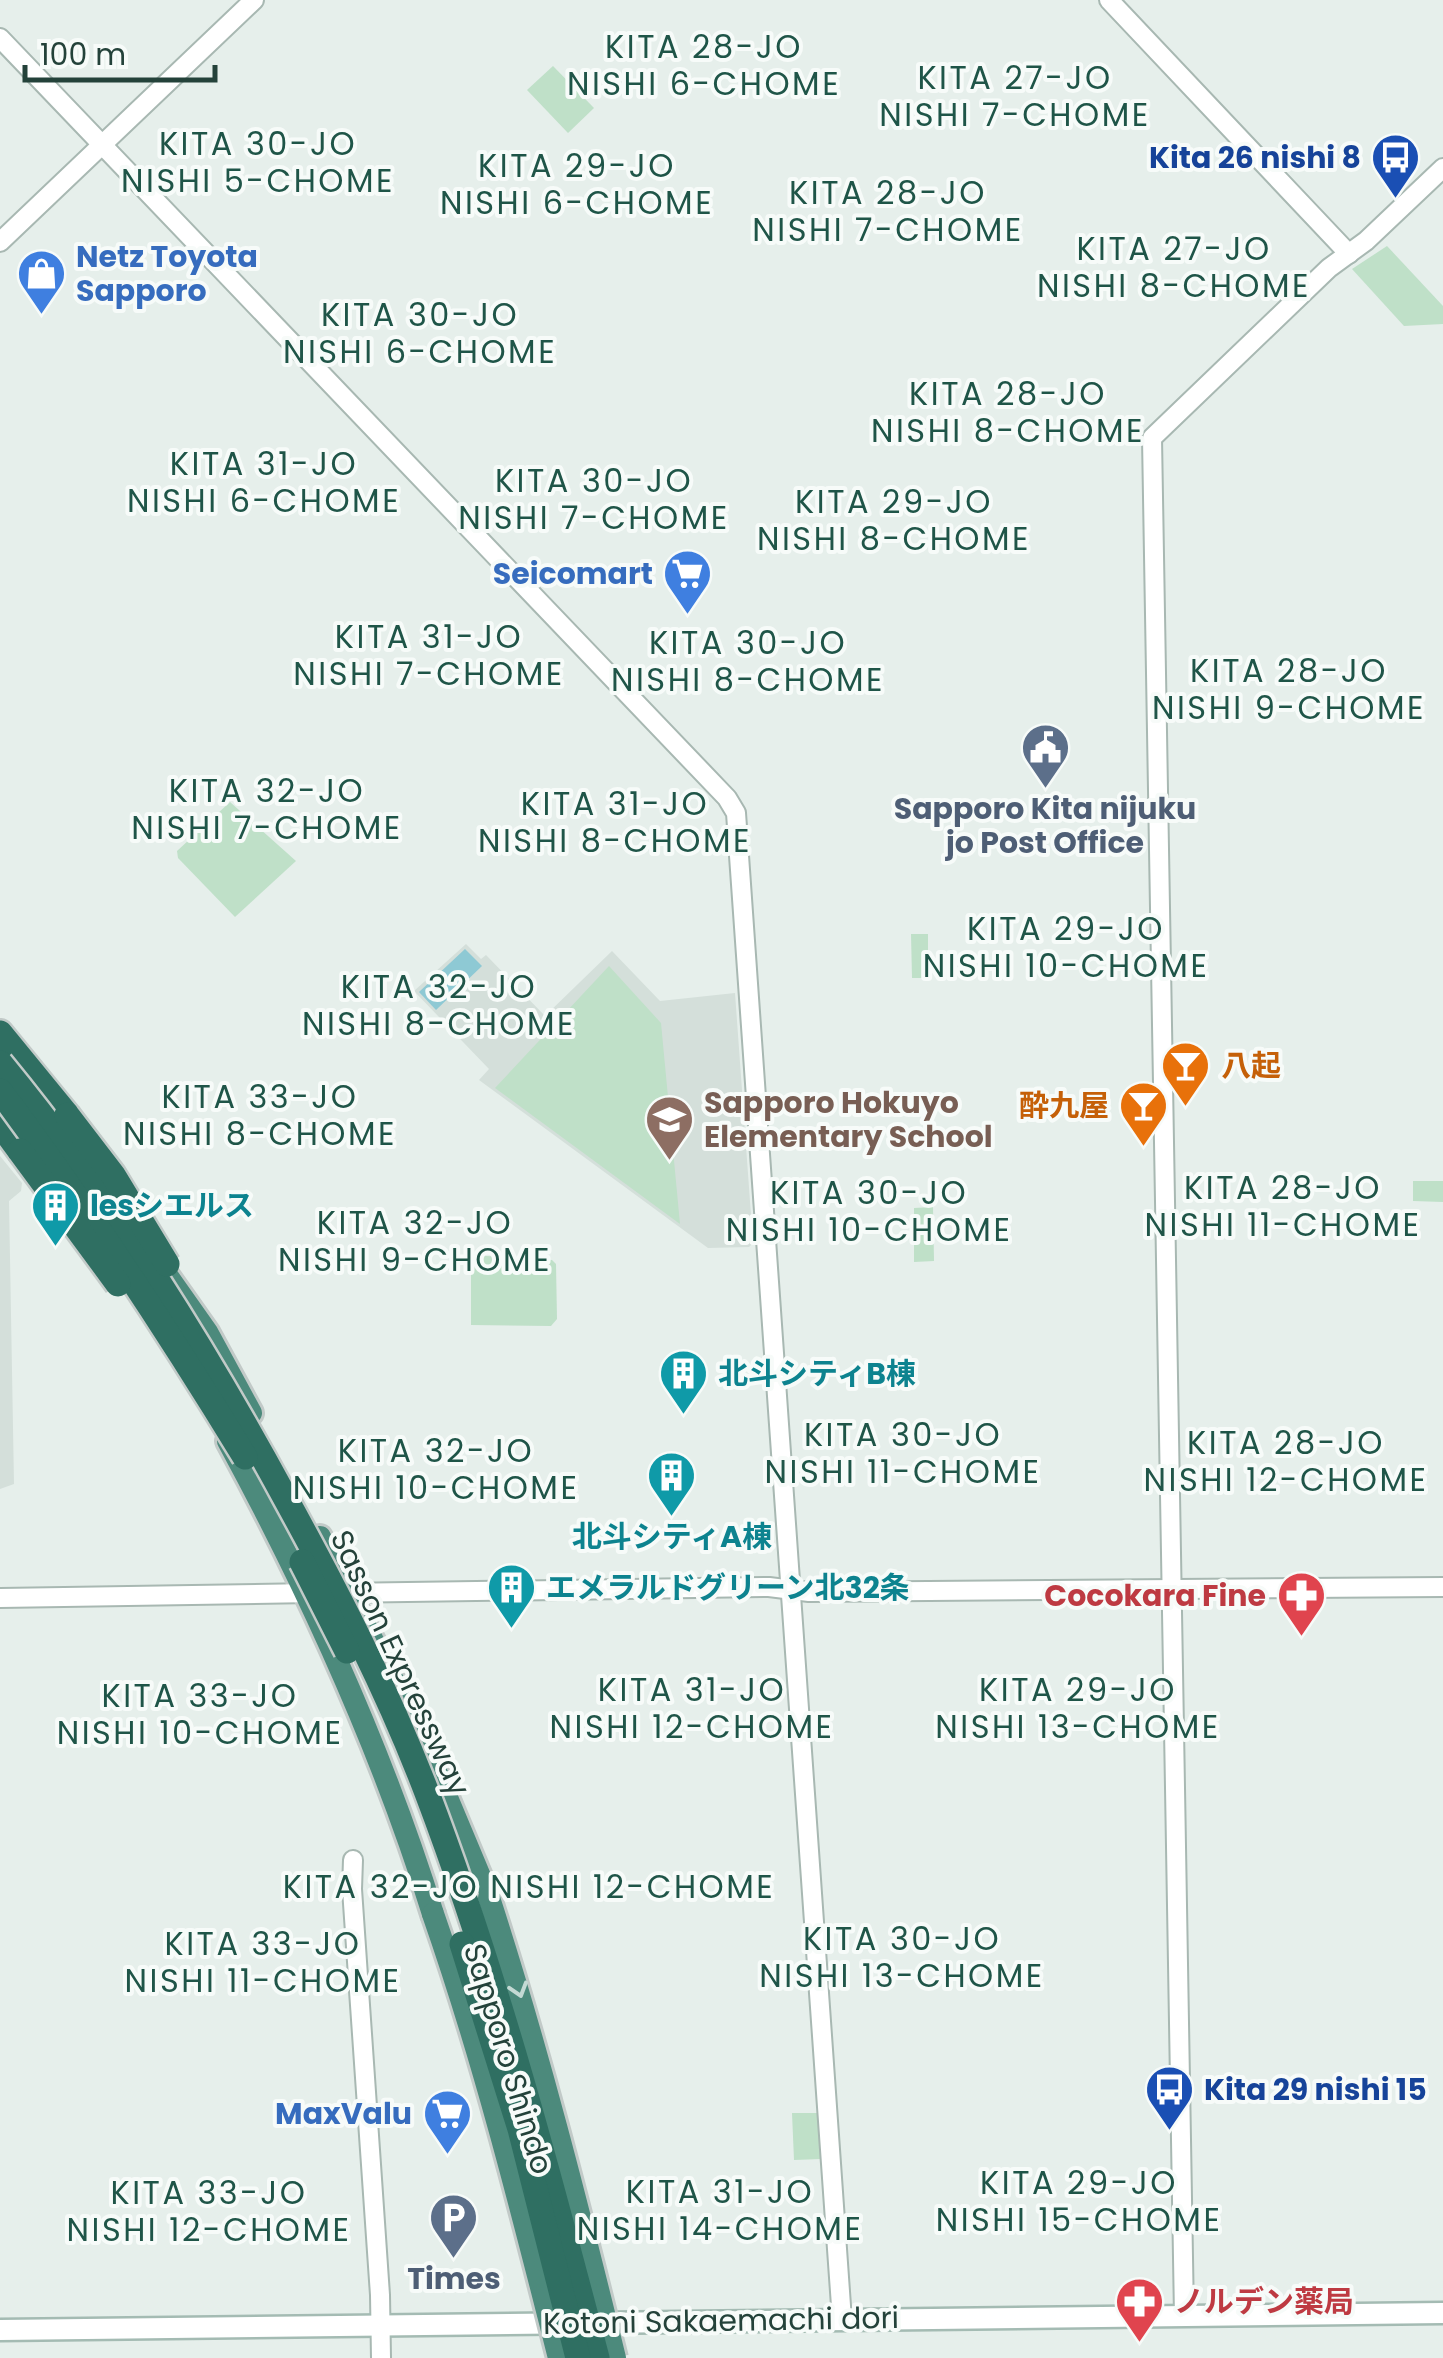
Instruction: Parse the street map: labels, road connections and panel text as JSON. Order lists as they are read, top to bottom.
{
  "streets": {
    "highway": ["Sasson Expressway", "Sapporo Shindo"],
    "main road": ["Kotoni Sakaemachi dori"]
  },
  "crossings": [
    ["Sasson Expressway", "Sapporo Shindo"]
  ],
  "districts": [
    "KITA 28-JO NISHI 6-CHOME",
    "KITA 27-JO NISHI 7-CHOME",
    "KITA 30-JO NISHI 5-CHOME",
    "KITA 29-JO NISHI 6-CHOME",
    "KITA 28-JO NISHI 7-CHOME",
    "KITA 27-JO NISHI 8-CHOME",
    "KITA 30-JO NISHI 6-CHOME",
    "KITA 28-JO NISHI 8-CHOME",
    "KITA 31-JO NISHI 6-CHOME",
    "KITA 30-JO NISHI 7-CHOME",
    "KITA 29-JO NISHI 8-CHOME",
    "KITA 31-JO NISHI 7-CHOME",
    "KITA 30-JO NISHI 8-CHOME",
    "KITA 28-JO NISHI 9-CHOME",
    "KITA 32-JO NISHI 7-CHOME",
    "KITA 31-JO NISHI 8-CHOME",
    "KITA 29-JO NISHI 10-CHOME",
    "KITA 32-JO NISHI 8-CHOME",
    "KITA 33-JO NISHI 8-CHOME",
    "KITA 28-JO NISHI 11-CHOME",
    "KITA 30-JO NISHI 10-CHOME",
    "KITA 32-JO NISHI 9-CHOME",
    "KITA 30-JO NISHI 11-CHOME",
    "KITA 28-JO NISHI 12-CHOME",
    "KITA 32-JO NISHI 10-CHOME",
    "KITA 31-JO NISHI 12-CHOME",
    "KITA 29-JO NISHI 13-CHOME",
    "KITA 33-JO NISHI 10-CHOME",
    "KITA 32-JO NISHI 12-CHOME",
    "KITA 30-JO NISHI 13-CHOME",
    "KITA 33-JO NISHI 11-CHOME",
    "KITA 29-JO NISHI 15-CHOME",
    "KITA 31-JO NISHI 14-CHOME",
    "KITA 33-JO NISHI 12-CHOME"
  ],
  "places": {
    "bus stop": ["Kita 26 nishi 8", "Kita 29 nishi 15"],
    "shop": ["Netz Toyota Sapporo"],
    "supermarket": ["Seicomart", "MaxValu"],
    "public building": ["Sapporo Kita nijuku jo Post Office"],
    "bar": ["八起", "酔九屋"],
    "school or university": ["Sapporo Hokuyo Elementary School"],
    "building": [
      "lesシエルス",
      "北斗シティB棟",
      "北斗シティA棟",
      "エメラルドグリーン北32条"
    ],
    "pharmacy": ["Cocokara Fine", "ノルデン薬局"],
    "parking": ["Times"]
  },
  "scale_bar": "100 m"
}
